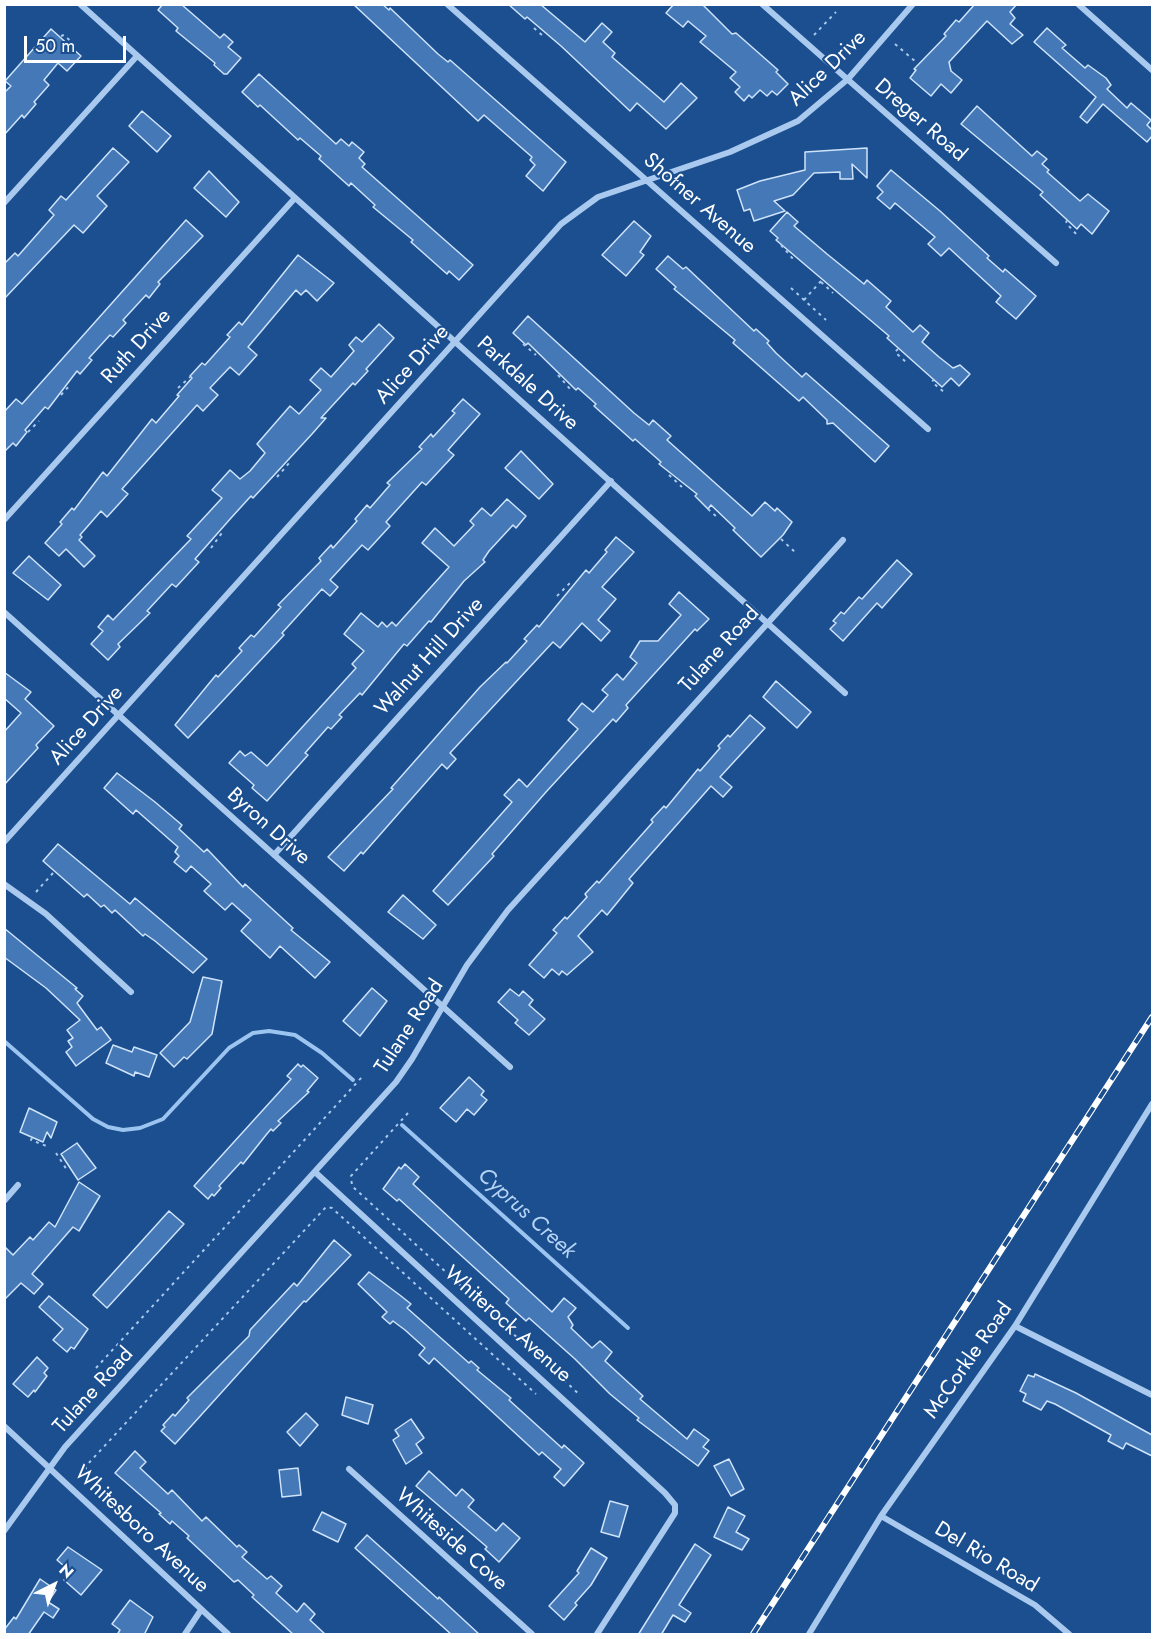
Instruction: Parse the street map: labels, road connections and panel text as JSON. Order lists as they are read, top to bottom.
{
  "streets": {
    "street": [
      "Alice Drive",
      "Dreger Road",
      "Shofner Avenue",
      "Ruth Drive",
      "Parkdale Drive",
      "Tulane Road",
      "Walnut Hill Drive",
      "Byron Drive",
      "Whiterock Avenue",
      "McCorkle Road",
      "Whitesboro Avenue",
      "Whiteside Cove",
      "Del Rio Road"
    ]
  },
  "crossings": [
    ["Alice Drive", "Dreger Road"],
    ["Alice Drive", "Shofner Avenue"],
    ["Alice Drive", "Parkdale Drive"],
    ["Alice Drive", "Byron Drive"],
    ["Ruth Drive", "Parkdale Drive"],
    ["Parkdale Drive", "Tulane Road"],
    ["Parkdale Drive", "Walnut Hill Drive"],
    ["Tulane Road", "Byron Drive"],
    ["Tulane Road", "Whiterock Avenue"],
    ["Tulane Road", "Whitesboro Avenue"],
    ["Walnut Hill Drive", "Byron Drive"],
    ["McCorkle Road", "Del Rio Road"]
  ],
  "water": ["Cyprus Creek"],
  "scale_bar": "50 m",
  "north": "top right"
}
